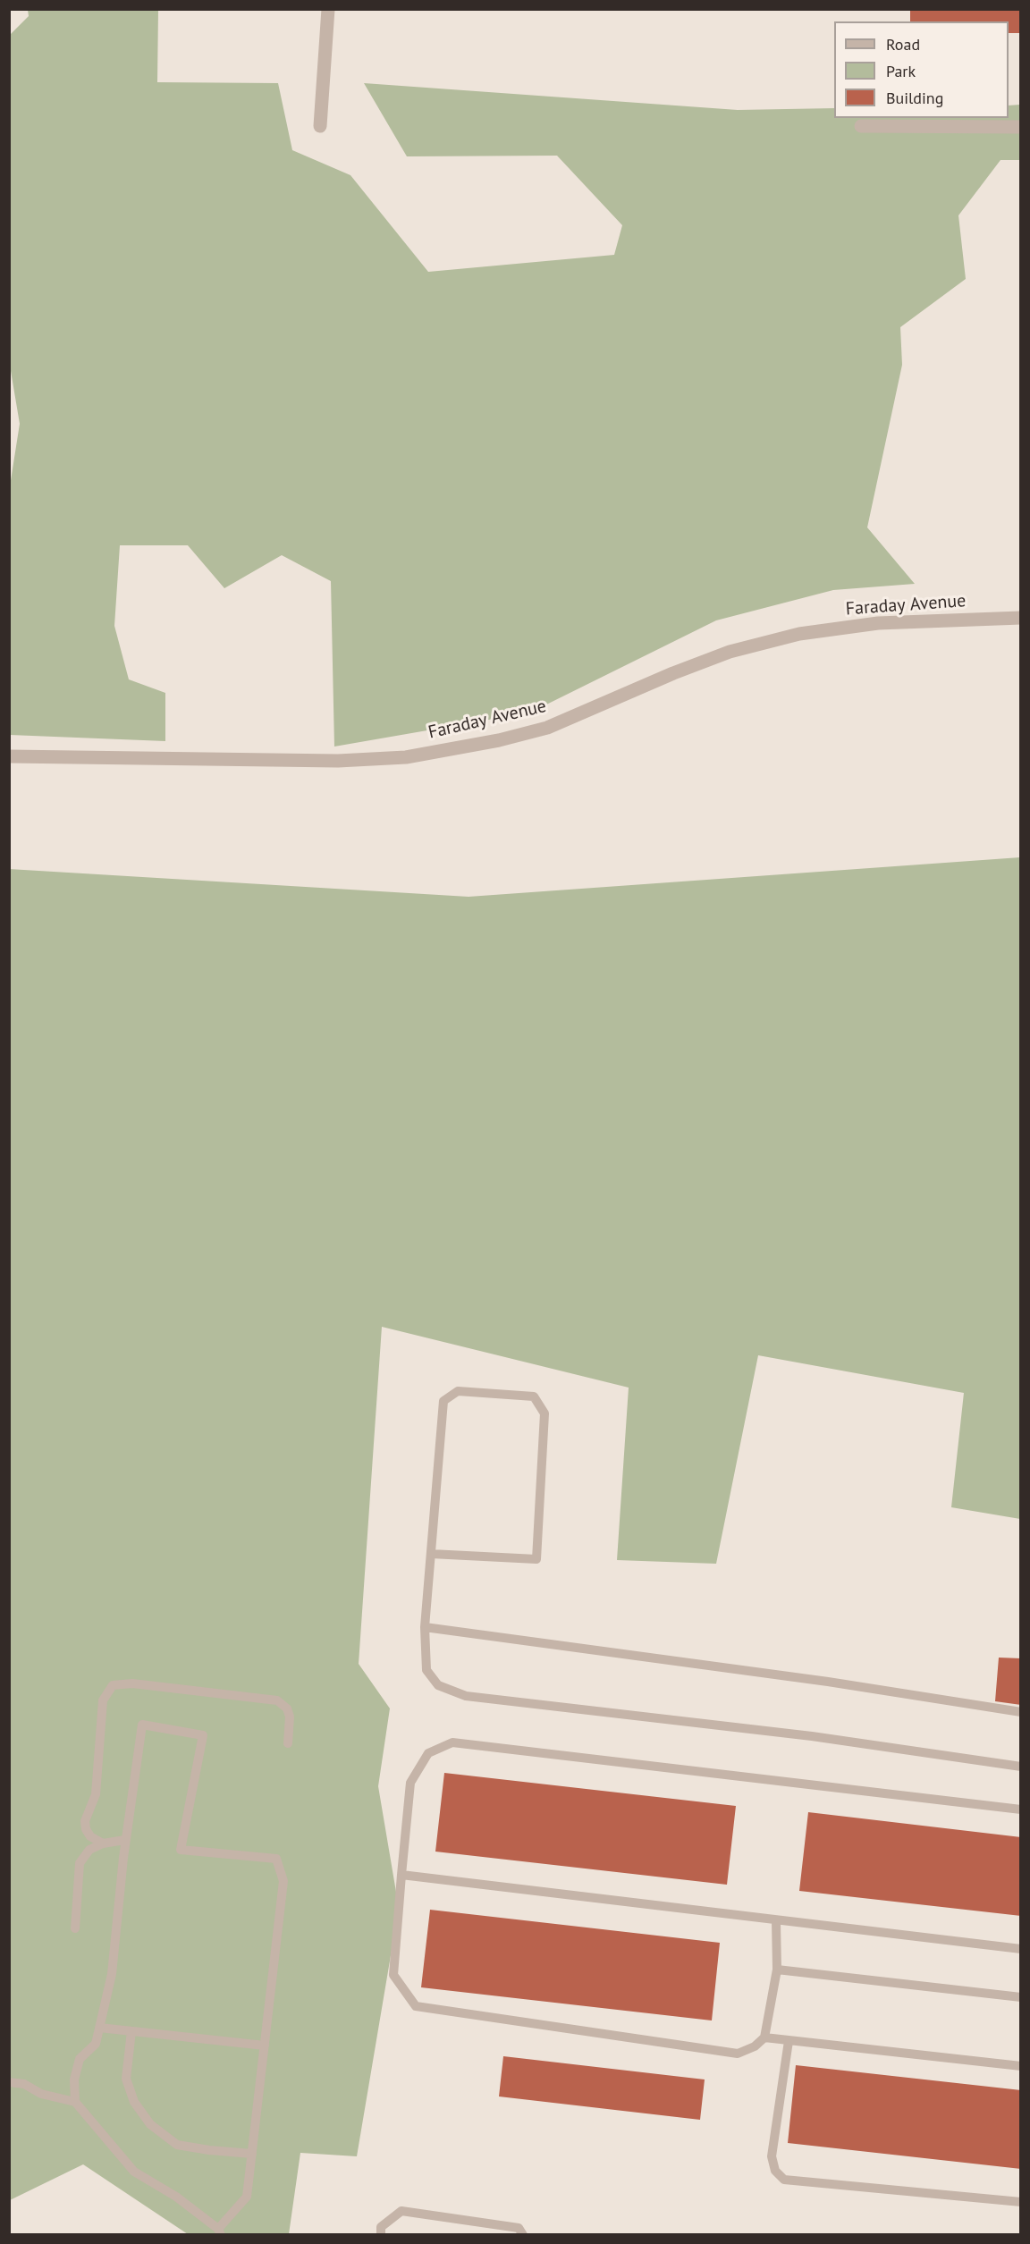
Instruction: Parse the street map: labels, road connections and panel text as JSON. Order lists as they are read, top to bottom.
{
  "streets": {
    "street": ["Faraday Avenue"]
  },
  "legend": ["Road", "Park", "Building"]
}
